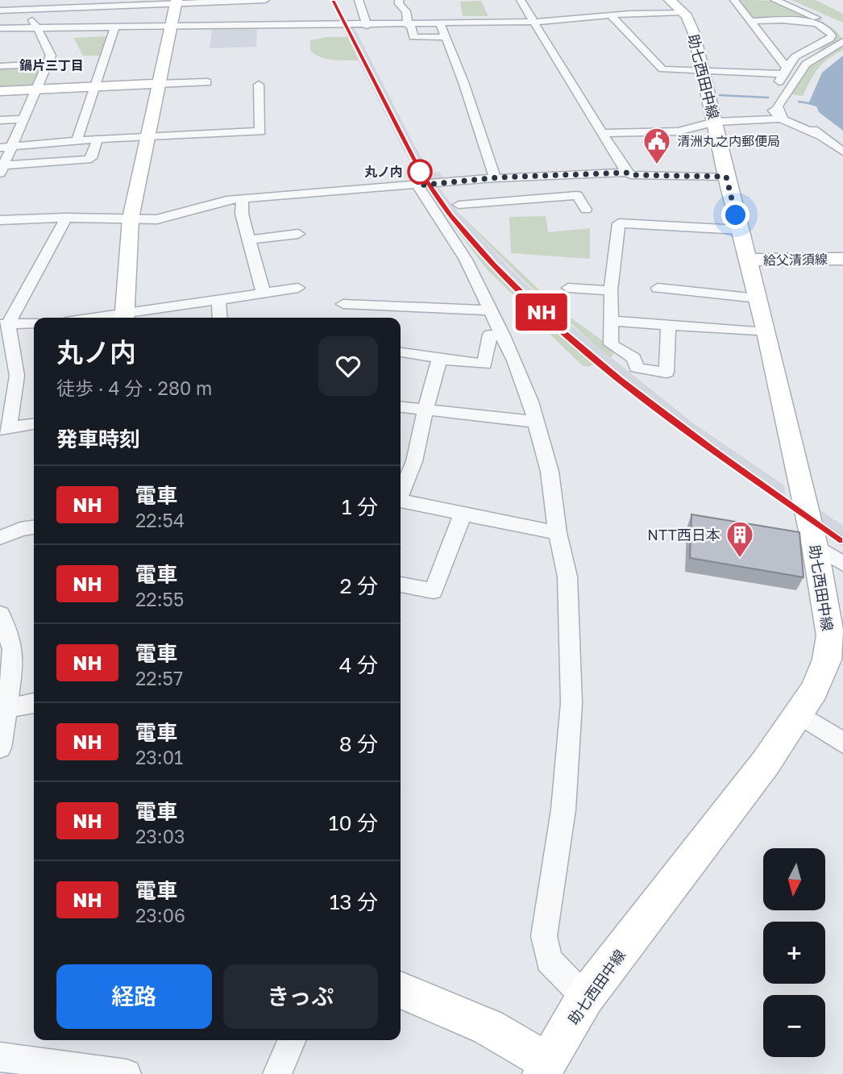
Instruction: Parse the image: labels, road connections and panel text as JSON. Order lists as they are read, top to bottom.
{
  "streets": {
    "main road": ["助七西田中線", "給父清須線"]
  },
  "crossings": [
    ["助七西田中線", "給父清須線"]
  ],
  "districts": ["鍋片三丁目"],
  "places": {
    "public building": ["清洲丸之内郵便局"],
    "other": ["丸ノ内"],
    "building": ["NTT西日本"]
  },
  "north": "bottom",
  "page": {
    "on_map": "NH",
    "heading": [
      ["丸ノ内", "徒歩 · 4 分 · 280 m"],
      "発車時刻"
    ],
    "list": [
      {
        "mark": "NH",
        "name": "電車",
        "note": "22:54",
        "value": "1 分"
      },
      {
        "mark": "NH",
        "name": "電車",
        "note": "22:55",
        "value": "2 分"
      },
      {
        "mark": "NH",
        "name": "電車",
        "note": "22:57",
        "value": "4 分"
      },
      {
        "mark": "NH",
        "name": "電車",
        "note": "23:01",
        "value": "8 分"
      },
      {
        "mark": "NH",
        "name": "電車",
        "note": "23:03",
        "value": "10 分"
      },
      {
        "mark": "NH",
        "name": "電車",
        "note": "23:06",
        "value": "13 分"
      }
    ],
    "map_buttons": ["+", "−"],
    "buttons": ["経路", "きっぷ"]
  }
}
